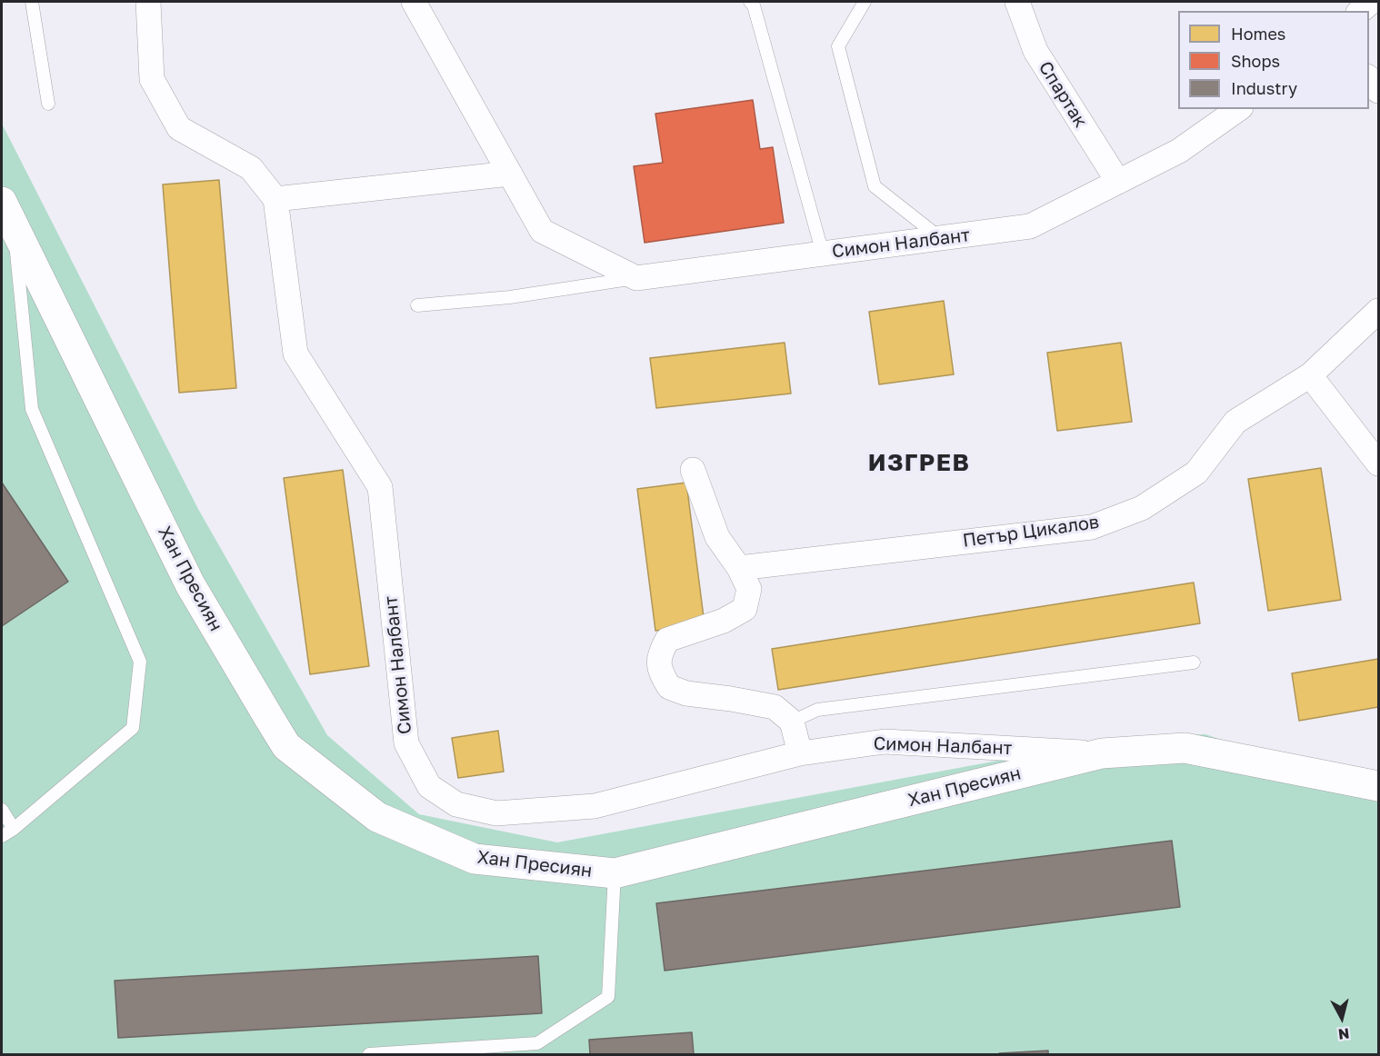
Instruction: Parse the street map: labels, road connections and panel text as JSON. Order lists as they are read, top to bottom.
{
  "streets": {
    "street": [
      "Спартак",
      "Симон Налбант",
      "Петър Цикалов",
      "Хан Пресиян"
    ]
  },
  "crossings": [
    ["Спартак", "Симон Налбант"],
    ["Симон Налбант", "Хан Пресиян"]
  ],
  "districts": ["ИЗГРЕВ"],
  "legend": ["Homes", "Shops", "Industry"],
  "north": "bottom"
}
